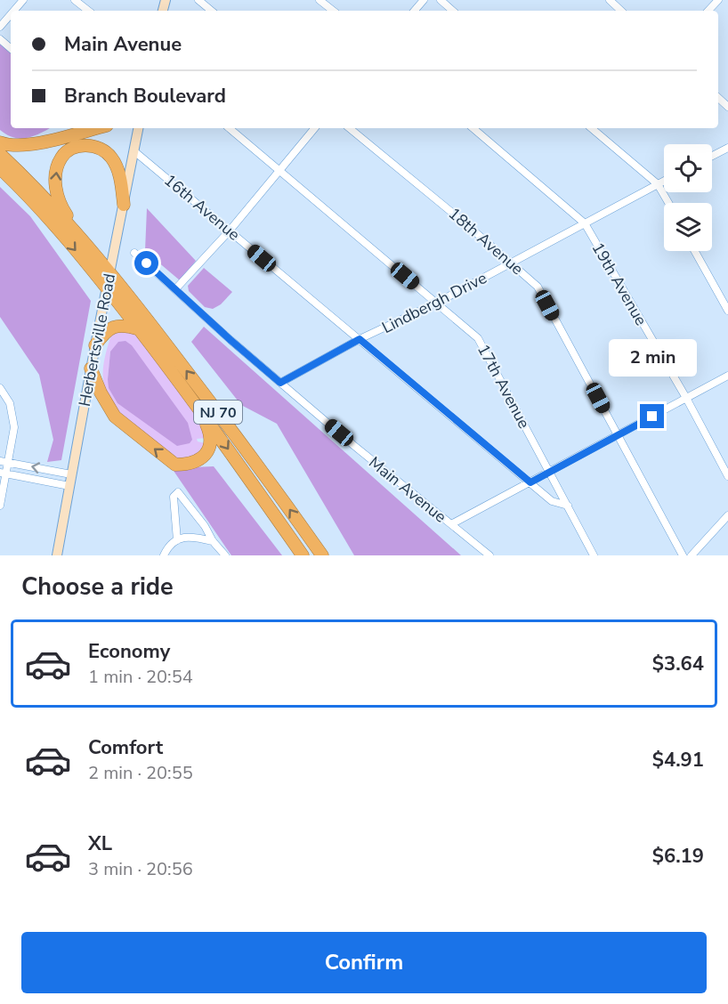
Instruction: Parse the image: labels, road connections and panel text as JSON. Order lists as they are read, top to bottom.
{
  "streets": {
    "highway": ["NJ 70"],
    "main road": ["Herbertsville Road"],
    "street": [
      "16th Avenue",
      "18th Avenue",
      "19th Avenue",
      "Lindbergh Drive",
      "17th Avenue",
      "Main Avenue"
    ]
  },
  "crossings": [
    ["16th Avenue", "Lindbergh Drive"],
    ["16th Avenue", "Herbertsville Road"],
    ["16th Avenue", "17th Avenue"],
    ["18th Avenue", "Lindbergh Drive"],
    ["19th Avenue", "Lindbergh Drive"],
    ["Lindbergh Drive", "17th Avenue"],
    ["Lindbergh Drive", "Main Avenue"],
    ["Herbertsville Road", "NJ 70"]
  ],
  "page": {
    "banner": ["Main Avenue", "Branch Boulevard"],
    "bubble": "2 min",
    "heading": "Choose a ride",
    "list": [
      {
        "name": "Economy",
        "note": "1 min · 20:54",
        "value": "$3.64"
      },
      {
        "name": "Comfort",
        "note": "2 min · 20:55",
        "value": "$4.91"
      },
      {
        "name": "XL",
        "note": "3 min · 20:56",
        "value": "$6.19"
      }
    ],
    "buttons": "Confirm"
  }
}
